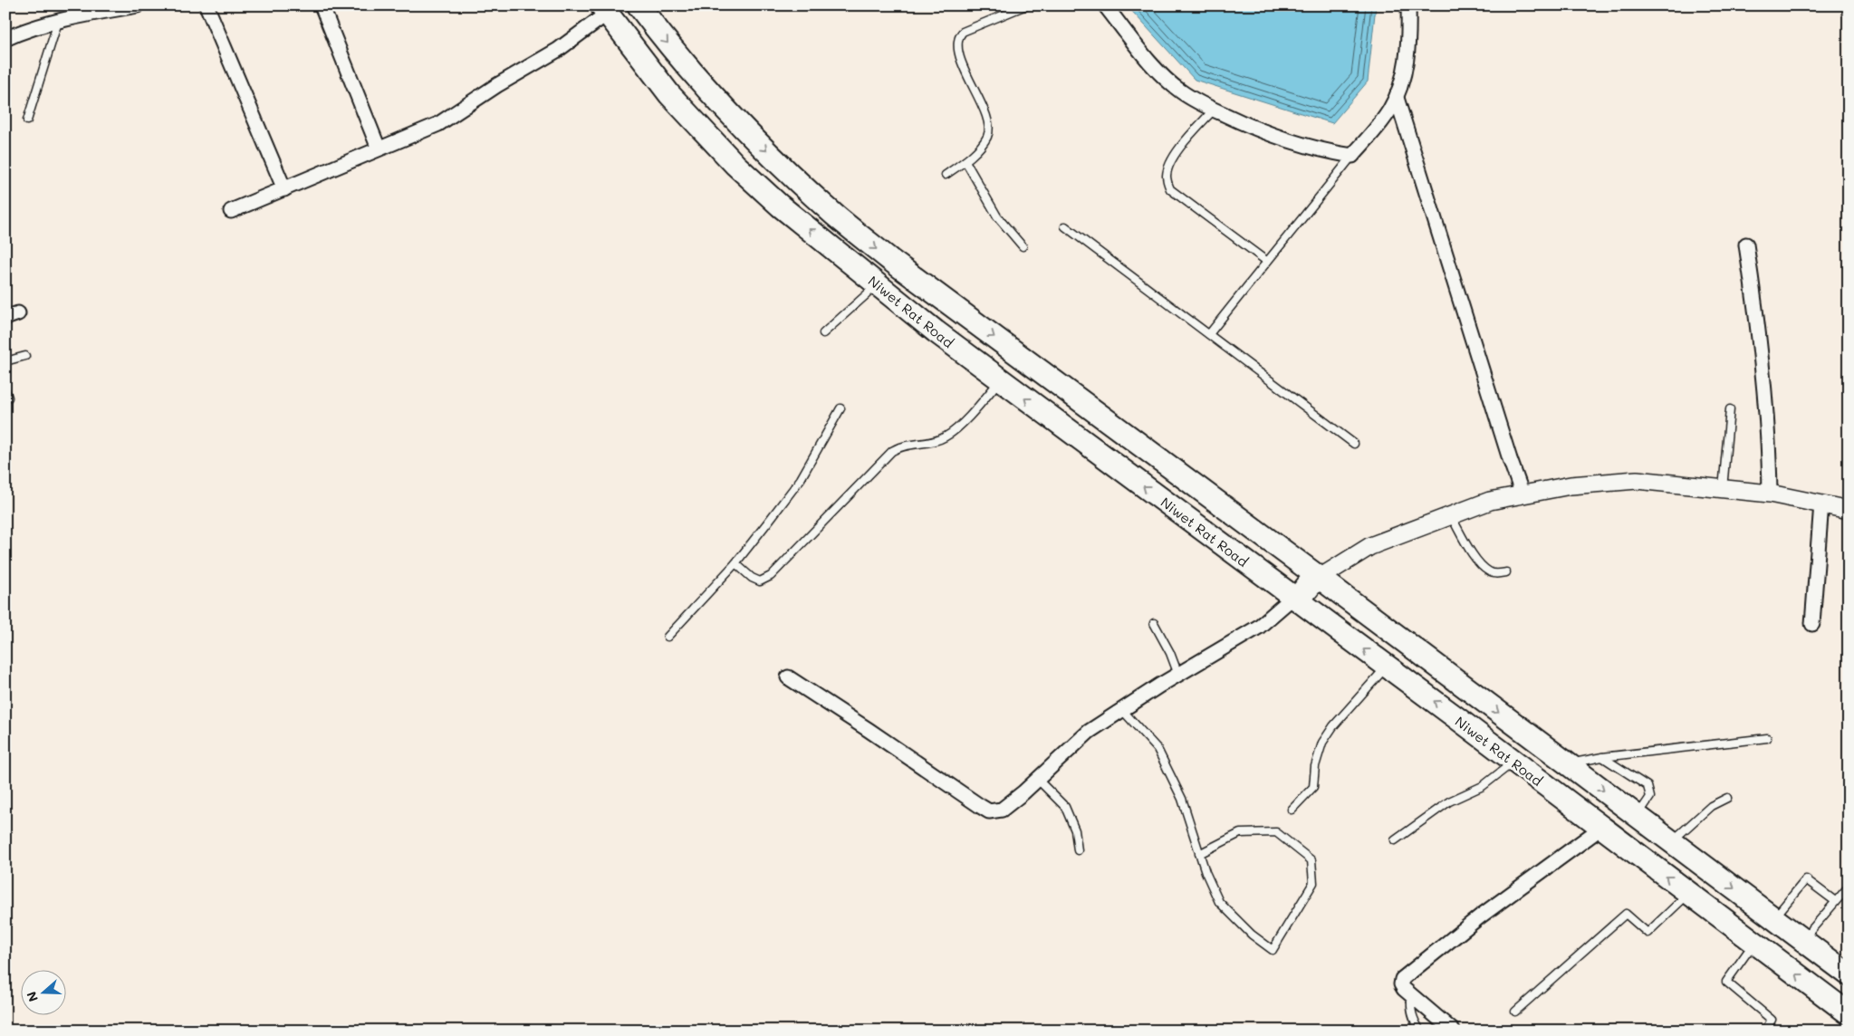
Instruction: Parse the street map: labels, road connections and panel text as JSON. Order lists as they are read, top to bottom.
{
  "streets": {
    "main road": ["Niwet Rat Road"]
  },
  "north": "left"
}
